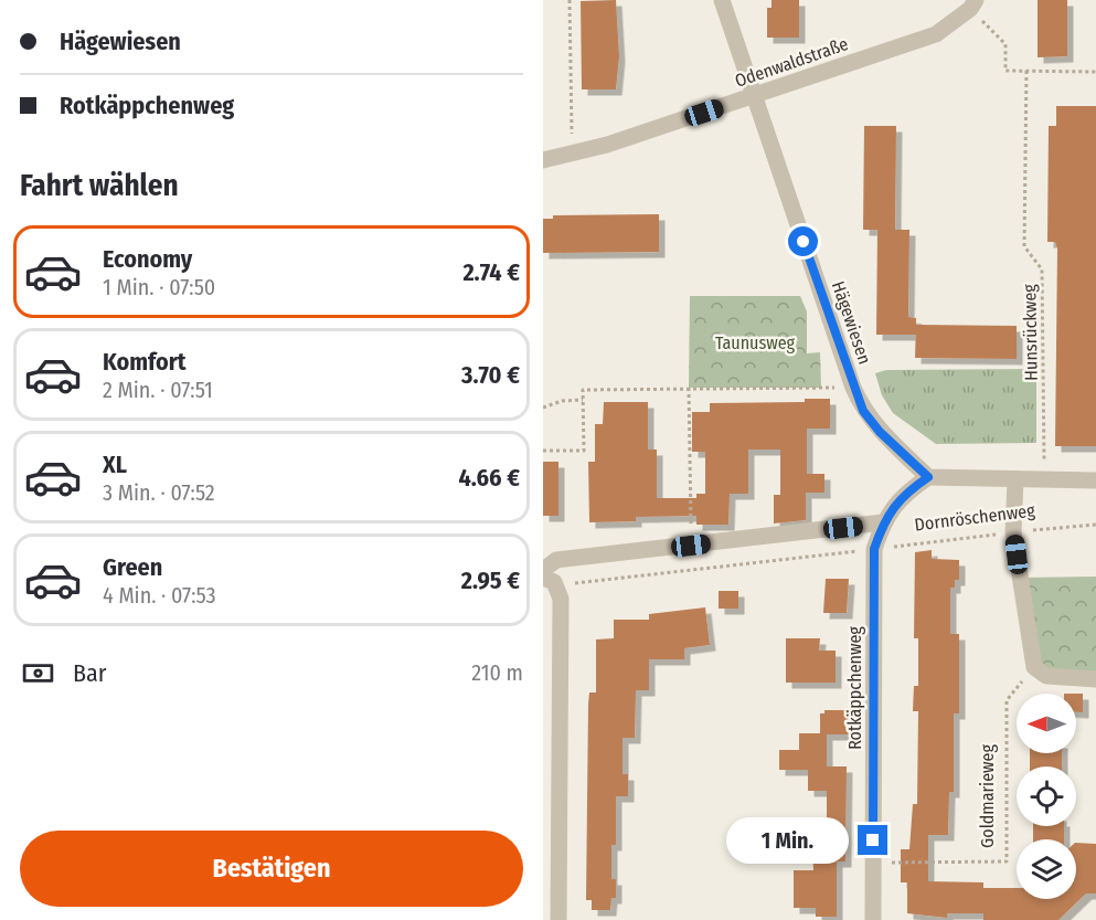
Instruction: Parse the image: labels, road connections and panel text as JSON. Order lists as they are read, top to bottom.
{
  "streets": {
    "street": ["Odenwaldstraße", "Hägewiesen", "Rotkäppchenweg"],
    "path": ["Hunsrückweg", "Dornröschenweg", "Goldmarieweg"]
  },
  "crossings": [
    ["Odenwaldstraße", "Hägewiesen"],
    ["Hägewiesen", "Rotkäppchenweg"],
    ["Dornröschenweg", "Rotkäppchenweg"]
  ],
  "parks": ["Taunusweg"],
  "north": "left",
  "page": {
    "banner": ["Hägewiesen", "Rotkäppchenweg"],
    "heading": "Fahrt wählen",
    "list": [
      {
        "name": "Economy",
        "note": "1 Min. · 07:50",
        "value": "2.74 €"
      },
      {
        "name": "Komfort",
        "note": "2 Min. · 07:51",
        "value": "3.70 €"
      },
      {
        "name": "XL",
        "note": "3 Min. · 07:52",
        "value": "4.66 €"
      },
      {
        "name": "Green",
        "note": "4 Min. · 07:53",
        "value": "2.95 €"
      }
    ],
    "pay": ["Bar", "210 m"],
    "buttons": "Bestätigen",
    "bubble": "1 Min."
  }
}
